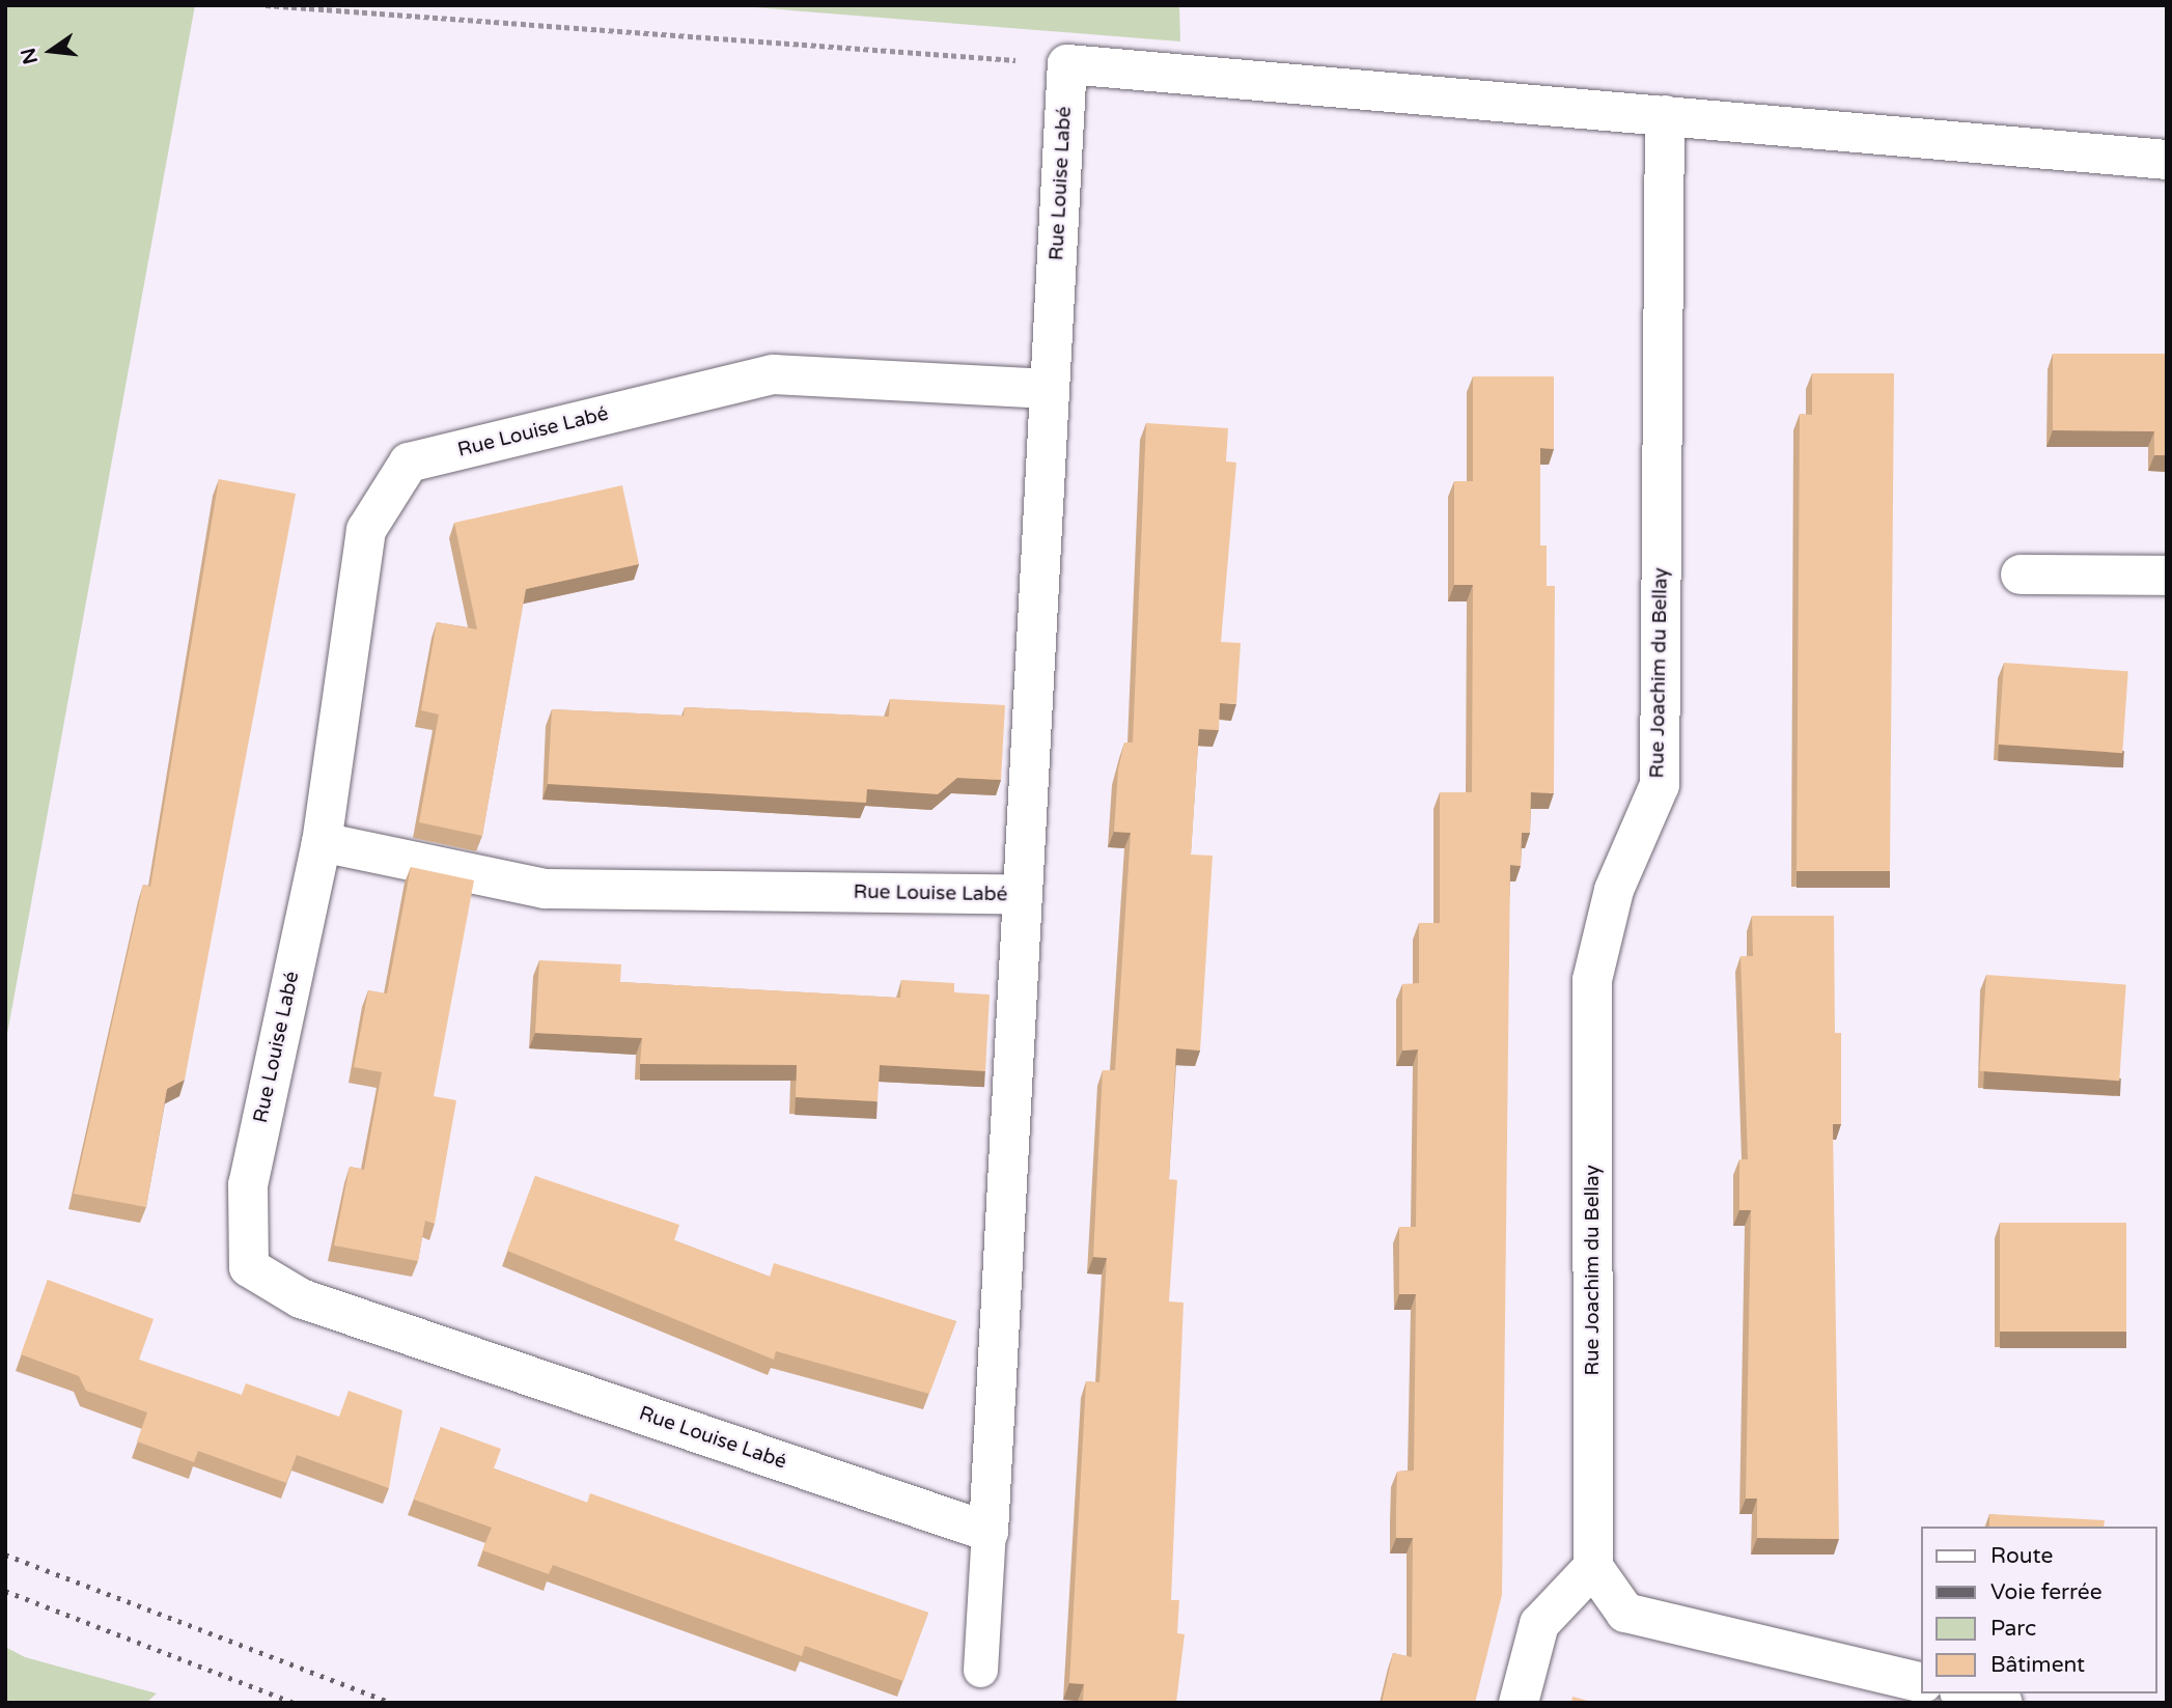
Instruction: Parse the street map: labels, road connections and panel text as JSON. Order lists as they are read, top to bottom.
{
  "streets": {
    "street": ["Rue Louise Labé", "Rue Joachim du Bellay"]
  },
  "legend": [
    "Route",
    "Voie ferrée",
    "Parc",
    "Bâtiment"
  ],
  "north": "left"
}
